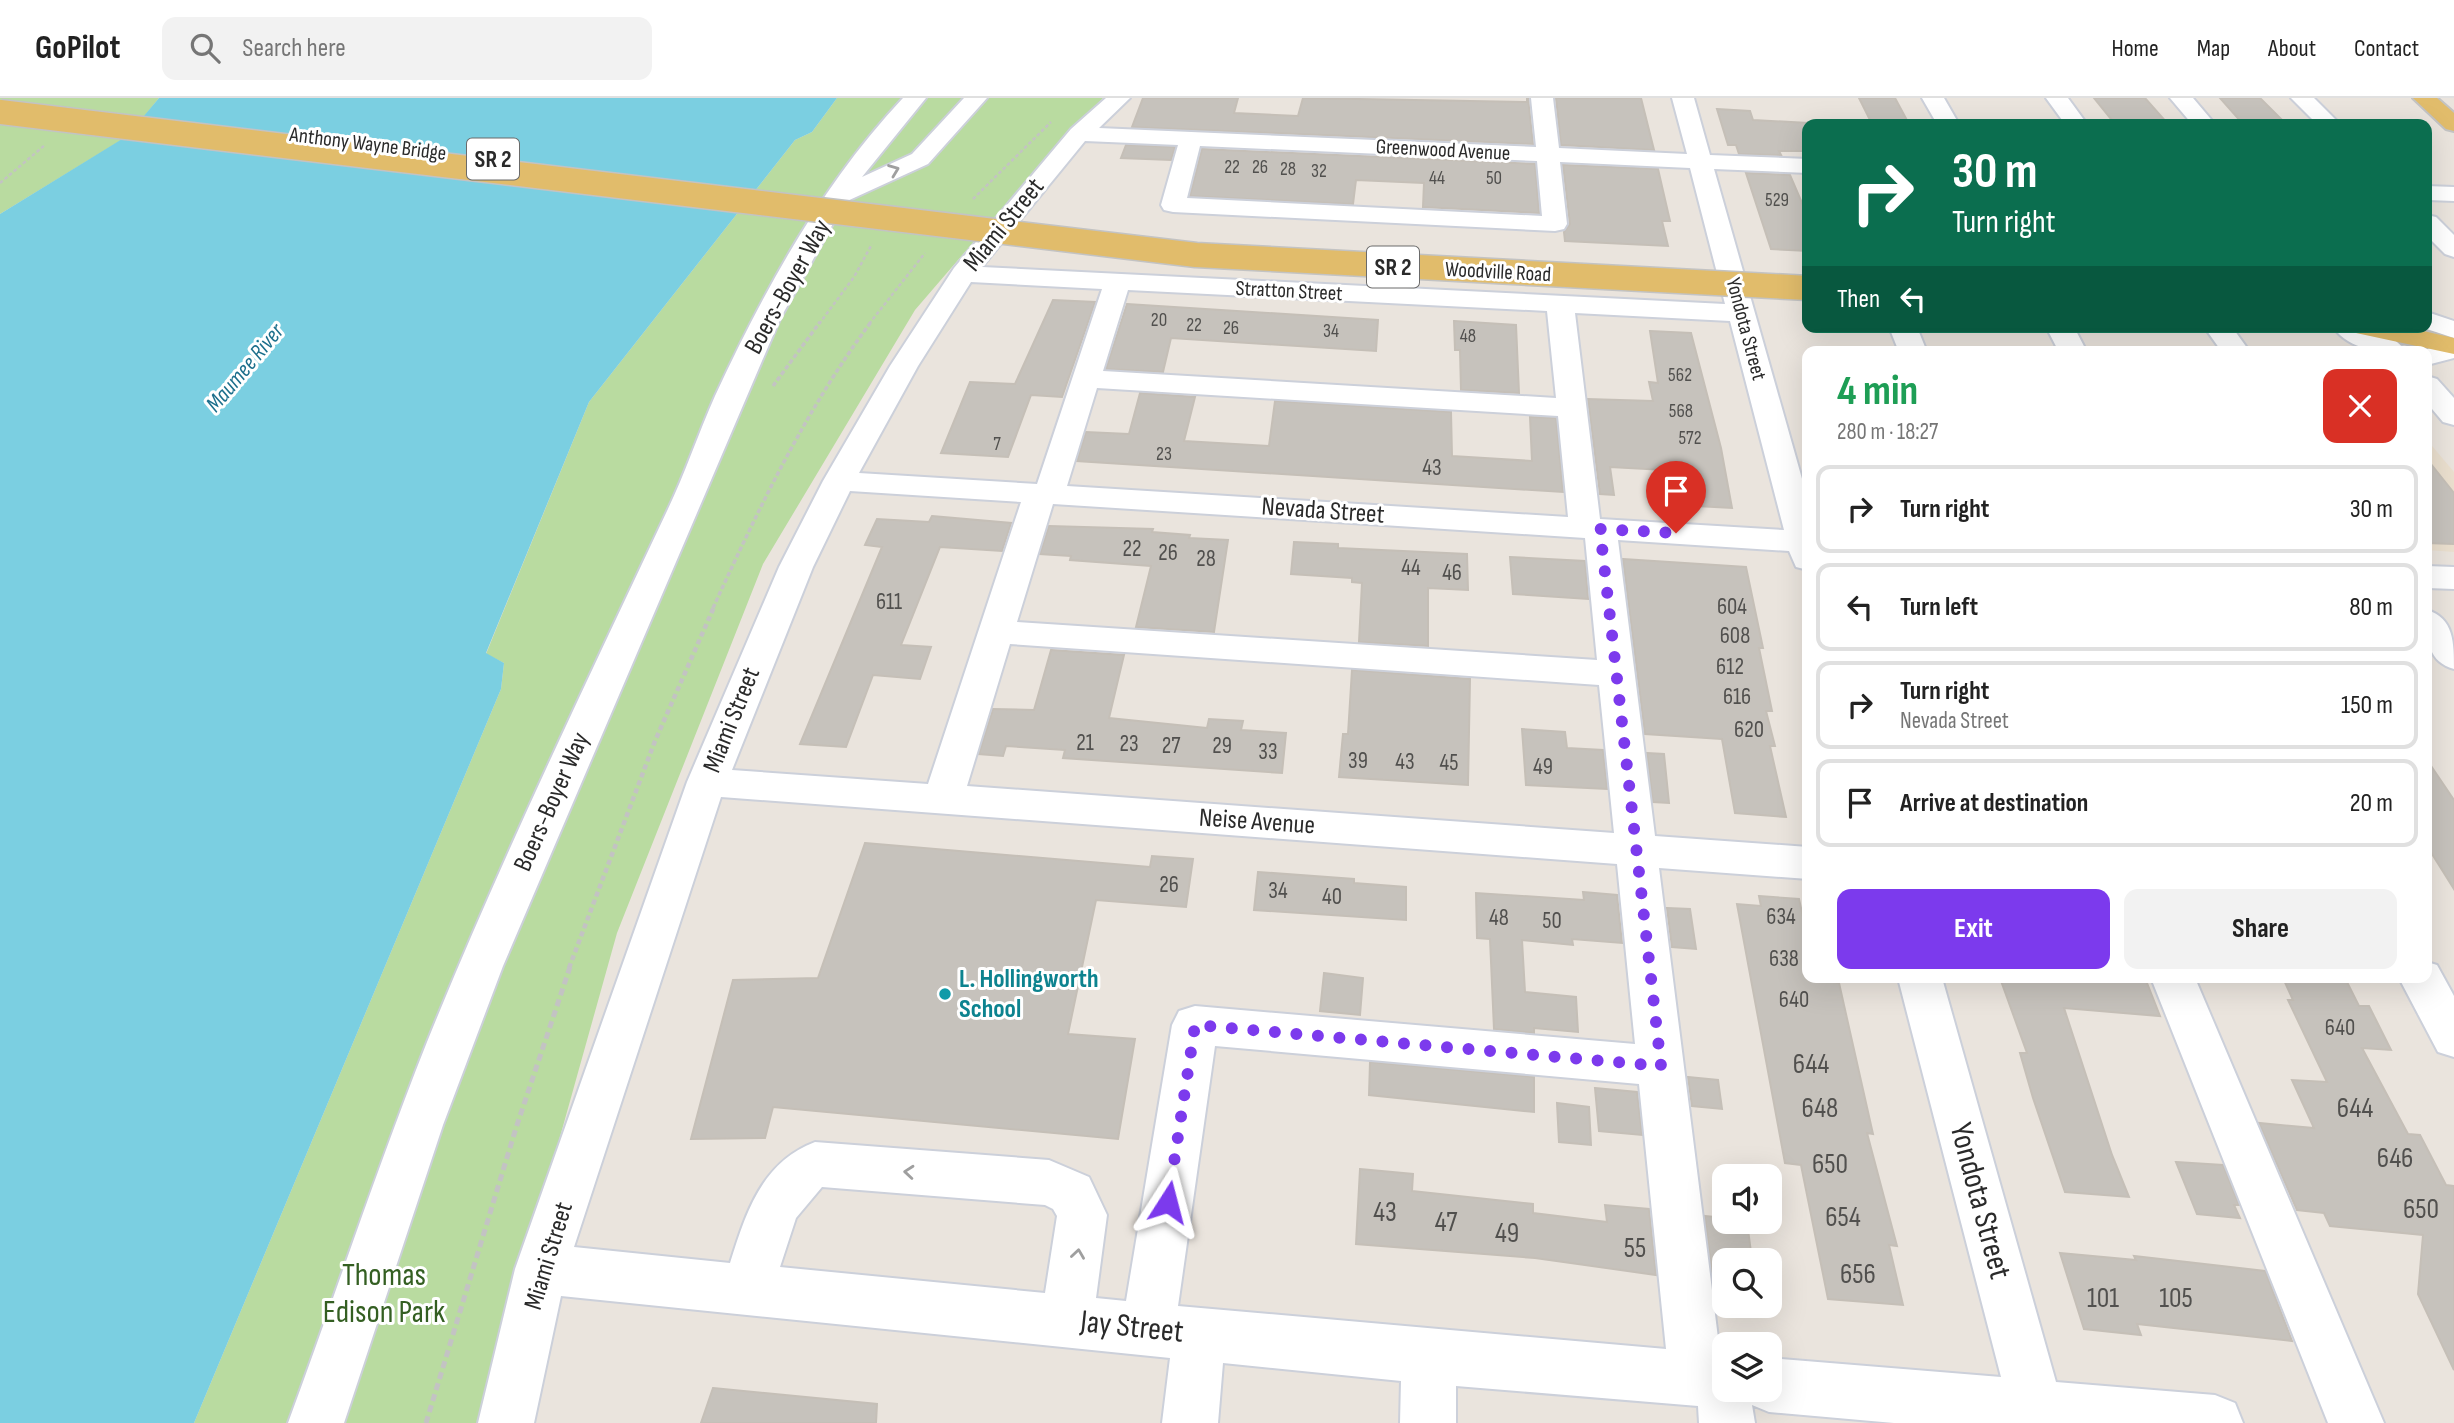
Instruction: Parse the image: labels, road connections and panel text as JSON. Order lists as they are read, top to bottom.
{
  "streets": {
    "main road": ["Anthony Wayne Bridge", "SR 2", "Woodville Road"],
    "street": [
      "Greenwood Avenue",
      "Miami Street",
      "Boers-Boyer Way",
      "Stratton Street",
      "Yondota Street",
      "Nevada Street",
      "Neise Avenue",
      "Jay Street"
    ]
  },
  "crossings": [
    ["Anthony Wayne Bridge", "Woodville Road"],
    ["Greenwood Avenue", "Miami Street"],
    ["Greenwood Avenue", "Yondota Street"],
    ["Miami Street", "Stratton Street"],
    ["Miami Street", "Nevada Street"],
    ["Miami Street", "Neise Avenue"],
    ["Miami Street", "Jay Street"],
    ["Stratton Street", "Yondota Street"],
    ["Yondota Street", "Jay Street"]
  ],
  "water": ["Maumee River"],
  "parks": ["Thomas Edison Park"],
  "places": ["L. Hollingworth School"],
  "house_numbers": [
    "22",
    "26",
    "28",
    "32",
    "44",
    "50",
    "529",
    "20",
    "22",
    "26",
    "34",
    "48",
    "562",
    "568",
    "572",
    "7",
    "23",
    "43",
    "22",
    "26",
    "28",
    "44",
    "46",
    "611",
    "604",
    "608",
    "612",
    "616",
    "620",
    "21",
    "23",
    "27",
    "29",
    "33",
    "39",
    "43",
    "45",
    "49",
    "26",
    "34",
    "40",
    "634",
    "48",
    "50",
    "638",
    "640",
    "640",
    "644",
    "648",
    "644",
    "646",
    "650",
    "650",
    "43",
    "654",
    "47",
    "49",
    "55",
    "656",
    "101",
    "105"
  ],
  "page": {
    "header": "GoPilot",
    "search": "Search here",
    "nav": [
      "Home",
      "Map",
      "About",
      "Contact"
    ],
    "turn": ["30 m", "Turn right"],
    "then": "Then",
    "heading": ["4 min", "280 m · 18:27"],
    "list": [
      {
        "name": "Turn right",
        "value": "30 m"
      },
      {
        "name": "Turn left",
        "value": "80 m"
      },
      {
        "name": "Turn right",
        "note": "Nevada Street",
        "value": "150 m"
      },
      {
        "name": "Arrive at destination",
        "value": "20 m"
      }
    ],
    "buttons": ["Exit", "Share"]
  }
}
